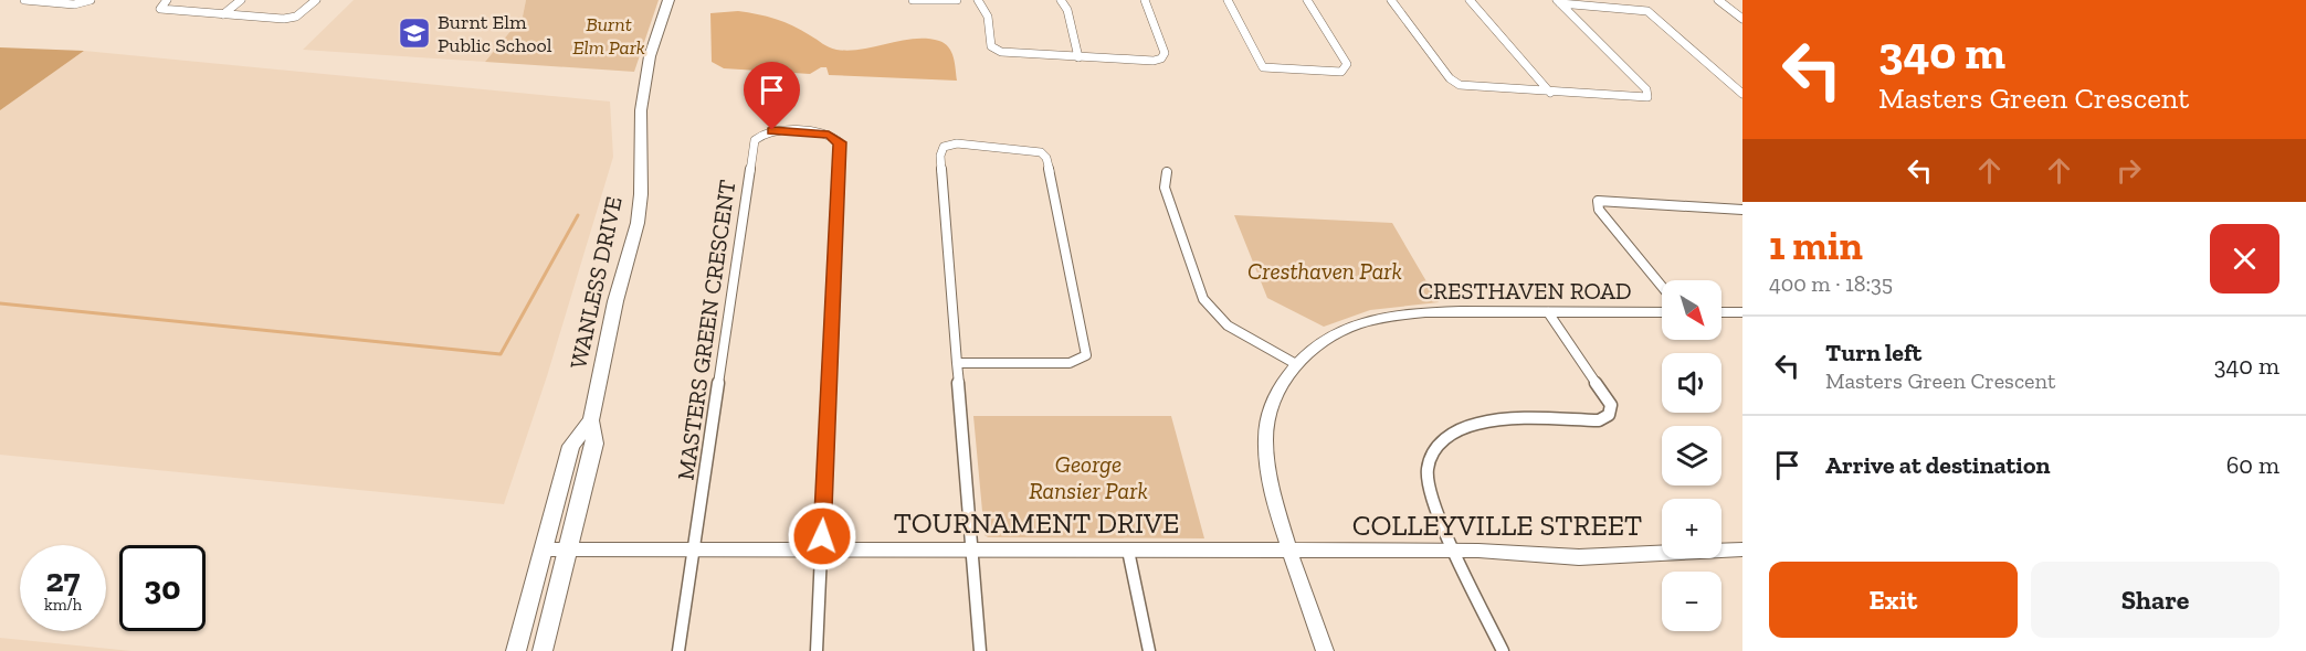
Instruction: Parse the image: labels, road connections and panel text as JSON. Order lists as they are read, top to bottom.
{
  "streets": {
    "main road": ["WANLESS DRIVE"],
    "street": [
      "CRESTHAVEN ROAD",
      "MASTERS GREEN CRESCENT",
      "TOURNAMENT DRIVE",
      "COLLEYVILLE STREET"
    ]
  },
  "crossings": [
    ["WANLESS DRIVE", "TOURNAMENT DRIVE"],
    ["CRESTHAVEN ROAD", "TOURNAMENT DRIVE"],
    ["CRESTHAVEN ROAD", "COLLEYVILLE STREET"],
    ["MASTERS GREEN CRESCENT", "TOURNAMENT DRIVE"],
    ["TOURNAMENT DRIVE", "COLLEYVILLE STREET"]
  ],
  "parks": ["Burnt Elm Park", "Cresthaven Park", "George Ransier Park"],
  "places": {
    "school or university": ["Burnt Elm Public School"]
  },
  "north": "bottom right",
  "page": {
    "turn": ["340 m", "Masters Green Crescent"],
    "heading": ["1 min", "400 m · 18:35"],
    "map_buttons": ["+", "−"],
    "list": [
      {
        "name": "Turn left",
        "note": "Masters Green Crescent",
        "value": "340 m"
      },
      {
        "name": "Arrive at destination",
        "value": "60 m"
      }
    ],
    "speed": "27 km/h",
    "limit": "30",
    "buttons": ["Exit", "Share"]
  }
}
